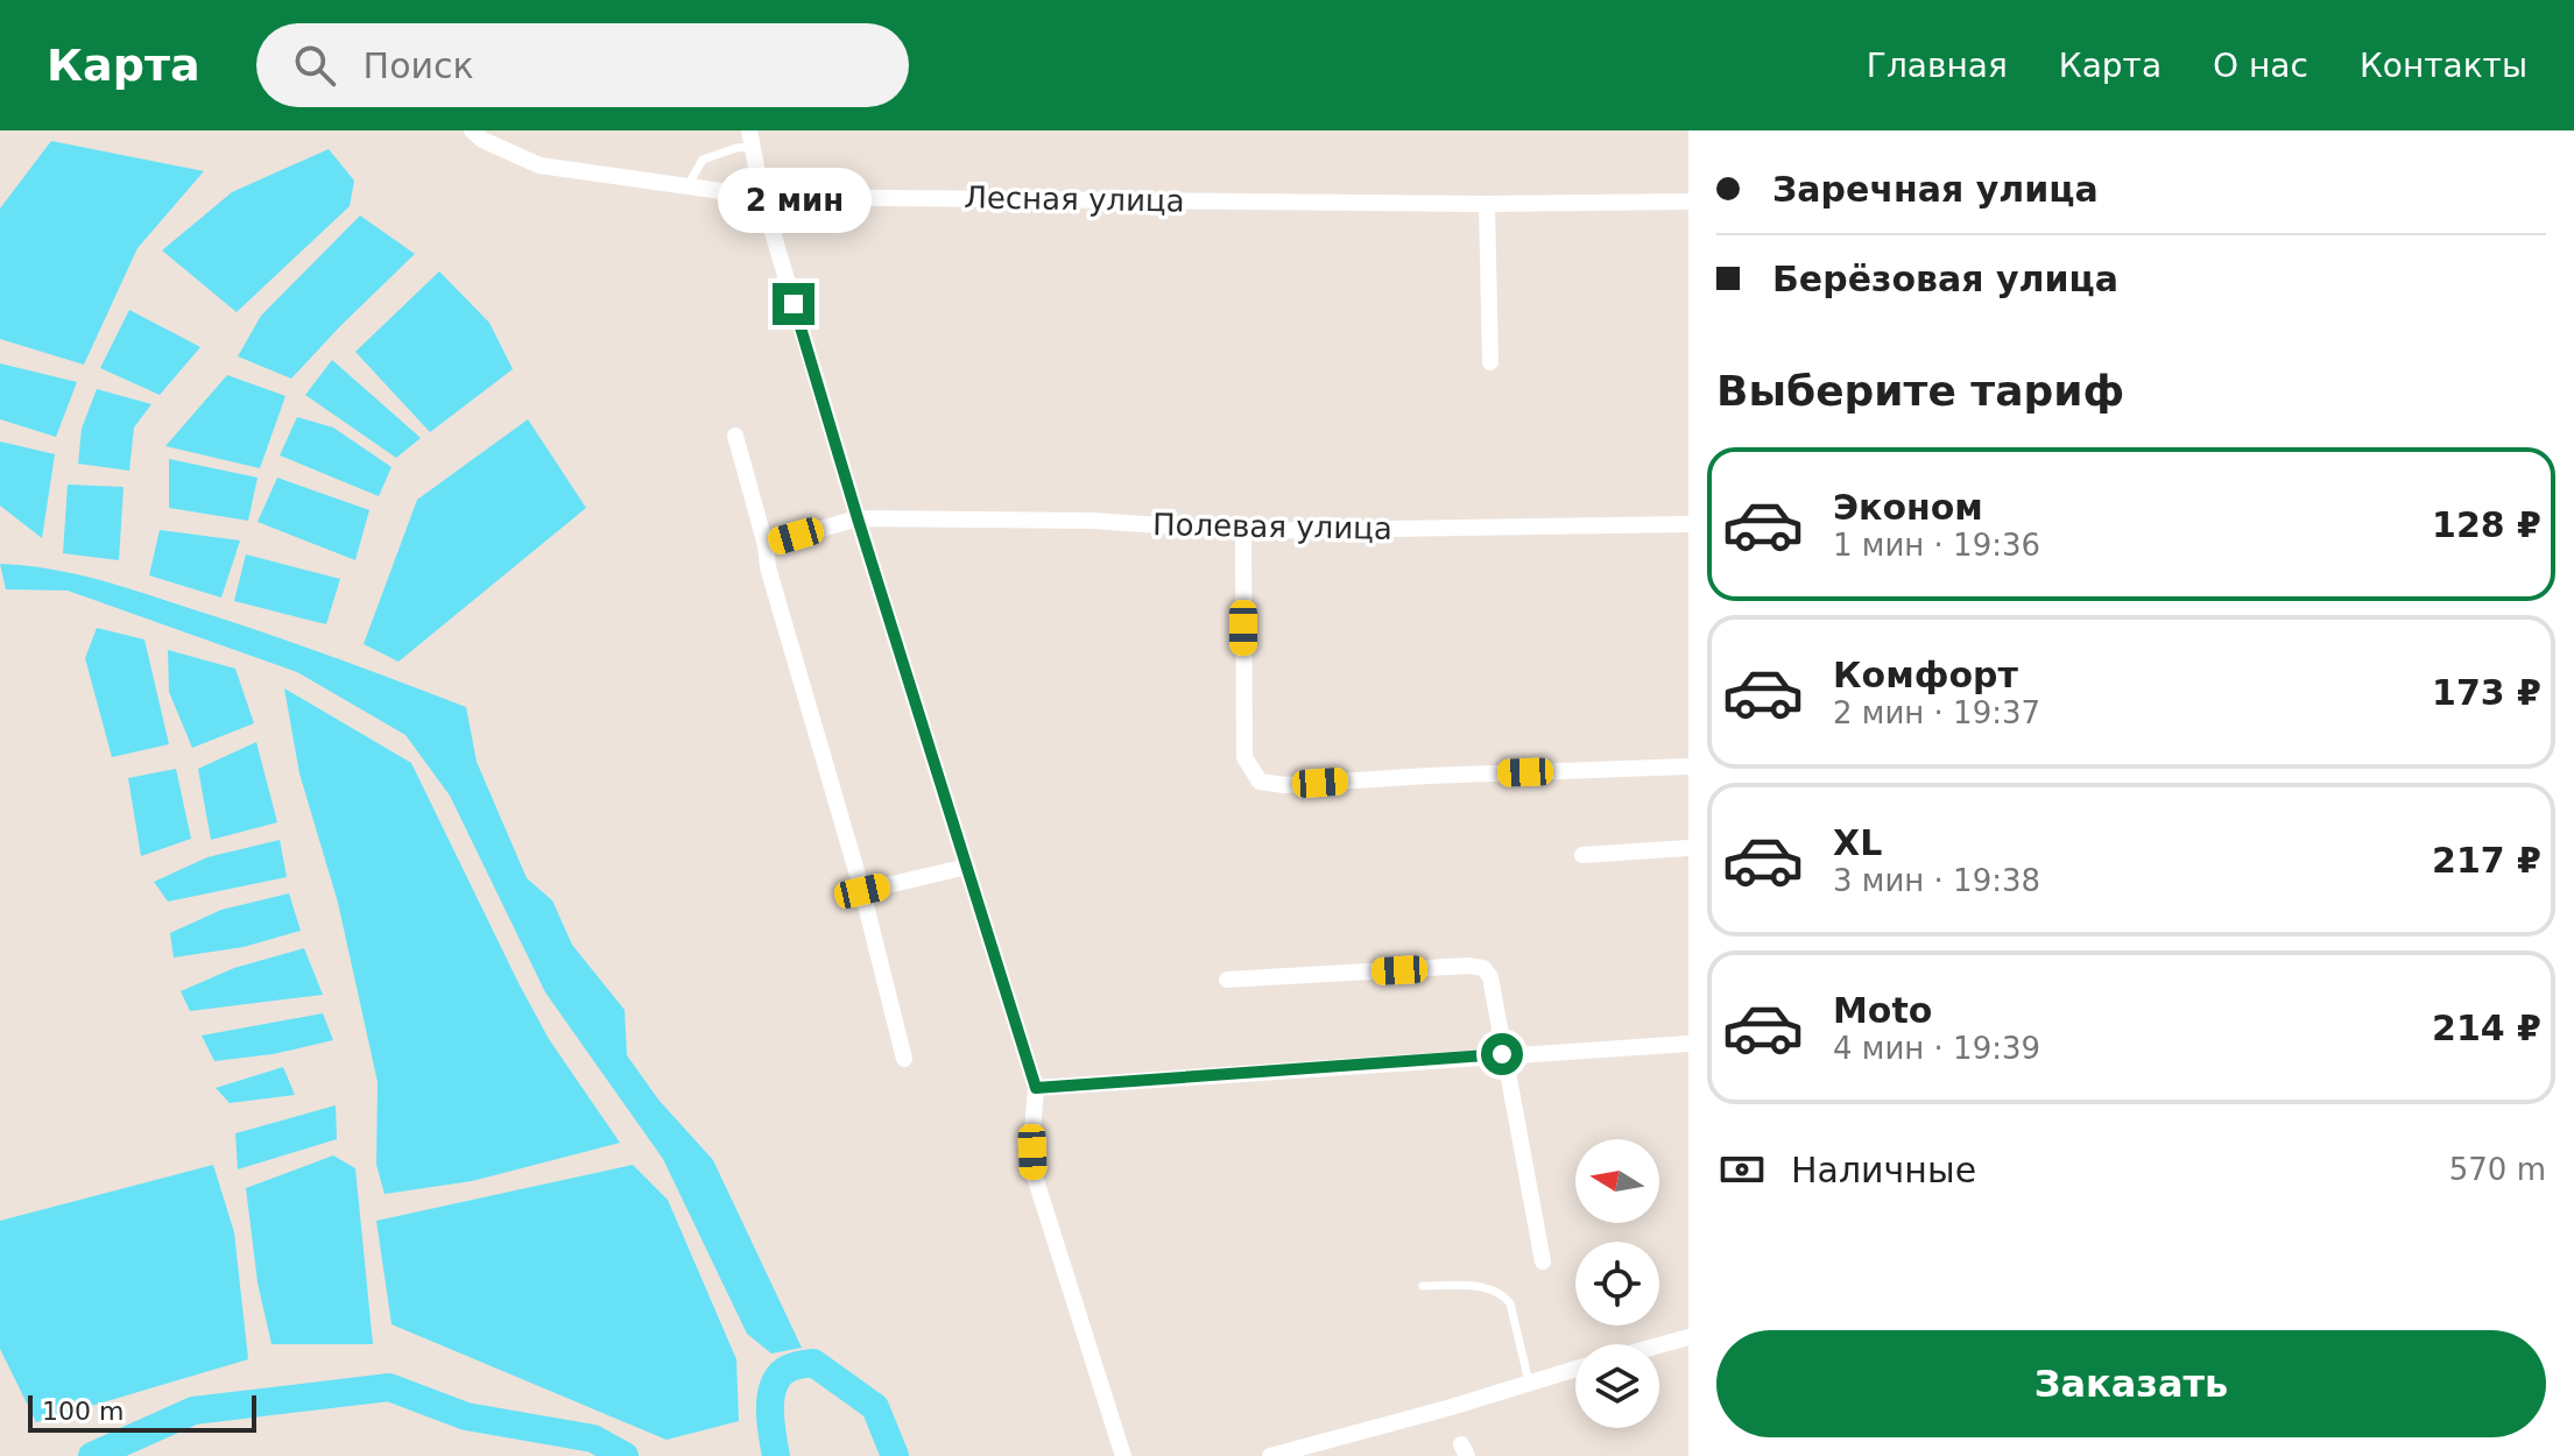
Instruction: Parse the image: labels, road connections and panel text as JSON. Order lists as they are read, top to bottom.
{
  "streets": {
    "street": ["Лесная улица", "Полевая улица"]
  },
  "scale_bar": "100 m",
  "north": "left",
  "page": {
    "header": "Карта",
    "search": "Поиск",
    "nav": [
      "Главная",
      "Карта",
      "О нас",
      "Контакты"
    ],
    "banner": ["Заречная улица", "Берёзовая улица"],
    "bubble": "2 мин",
    "heading": "Выберите тариф",
    "list": [
      {
        "name": "Эконом",
        "note": "1 мин · 19:36",
        "value": "128 ₽"
      },
      {
        "name": "Комфорт",
        "note": "2 мин · 19:37",
        "value": "173 ₽"
      },
      {
        "name": "XL",
        "note": "3 мин · 19:38",
        "value": "217 ₽"
      },
      {
        "name": "Moto",
        "note": "4 мин · 19:39",
        "value": "214 ₽"
      }
    ],
    "pay": ["Наличные", "570 m"],
    "buttons": "Заказать",
    "scale": "100 m"
  }
}
